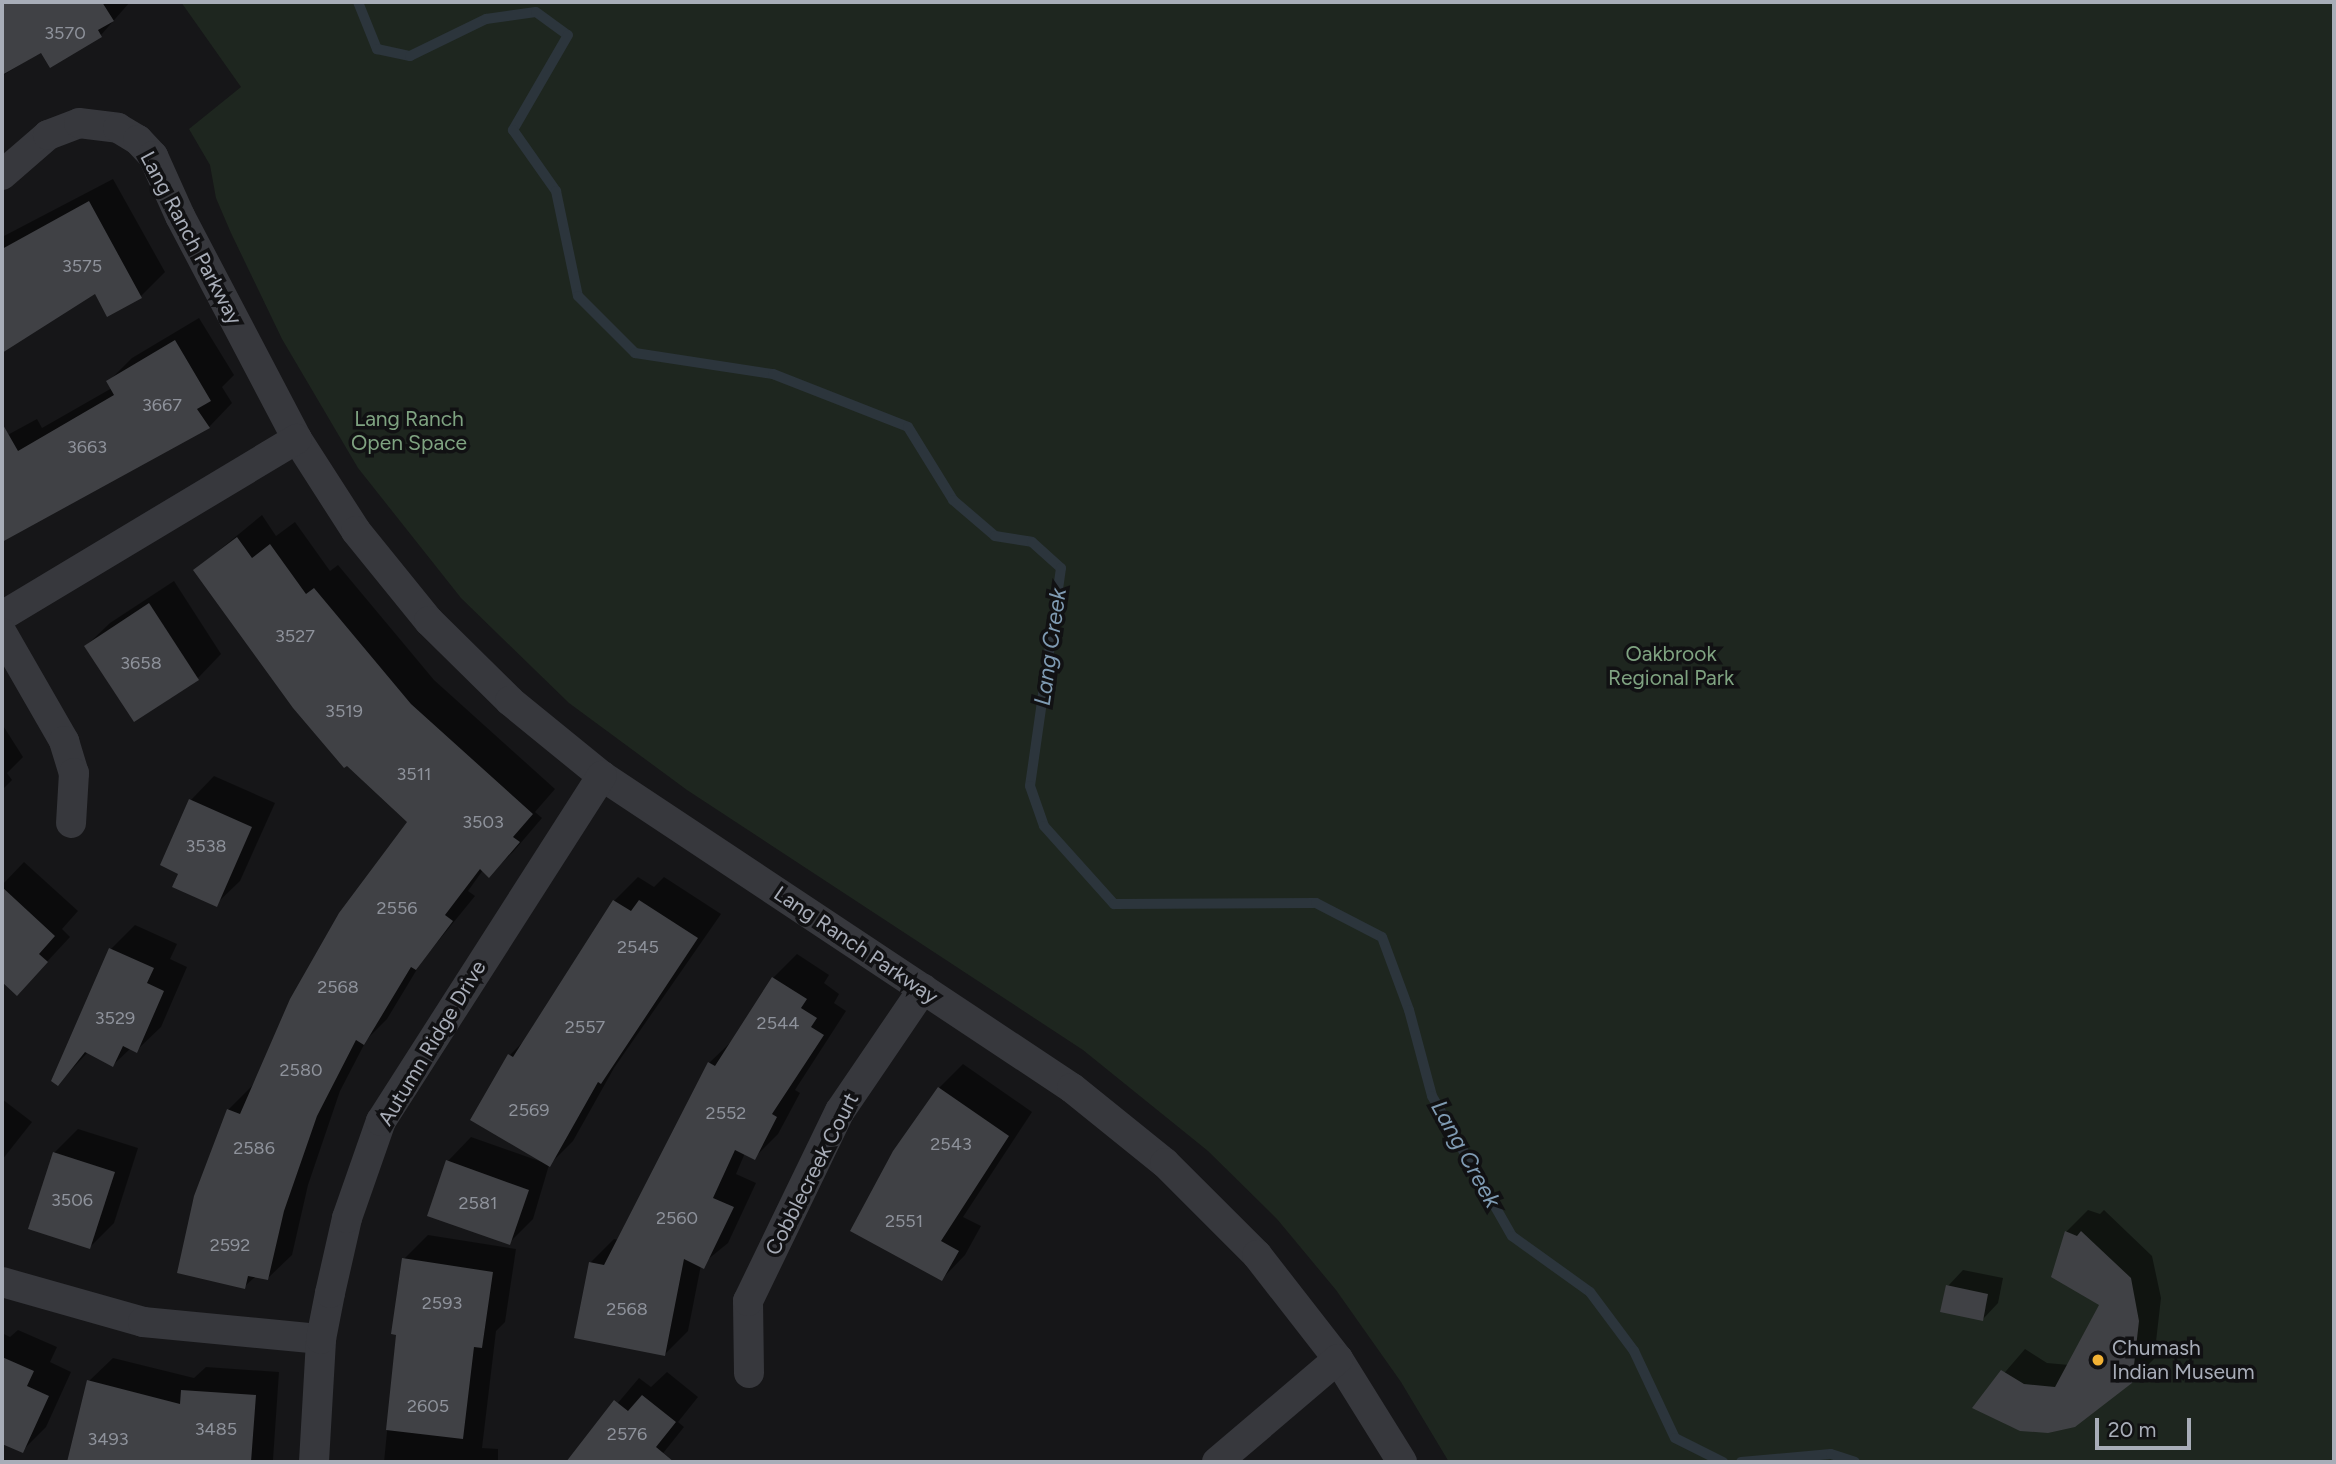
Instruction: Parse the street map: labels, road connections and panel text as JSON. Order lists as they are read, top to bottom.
{
  "streets": {
    "street": ["Lang Ranch Parkway", "Autumn Ridge Drive", "Cobblecreek Court"]
  },
  "crossings": [
    ["Lang Ranch Parkway", "Autumn Ridge Drive"],
    ["Lang Ranch Parkway", "Cobblecreek Court"]
  ],
  "water": ["Lang Creek"],
  "parks": ["Lang Ranch Open Space", "Oakbrook Regional Park"],
  "places": ["Chumash Indian Museum"],
  "house_numbers": [
    "3570",
    "3575",
    "3667",
    "3663",
    "3527",
    "3658",
    "3519",
    "3511",
    "3503",
    "3538",
    "2556",
    "2545",
    "2568",
    "3529",
    "2544",
    "2557",
    "2580",
    "2569",
    "2552",
    "2543",
    "2586",
    "3506",
    "2581",
    "2560",
    "2551",
    "2592",
    "2593",
    "2568",
    "2605",
    "3485",
    "2576",
    "3493"
  ],
  "scale_bar": "20 m"
}
